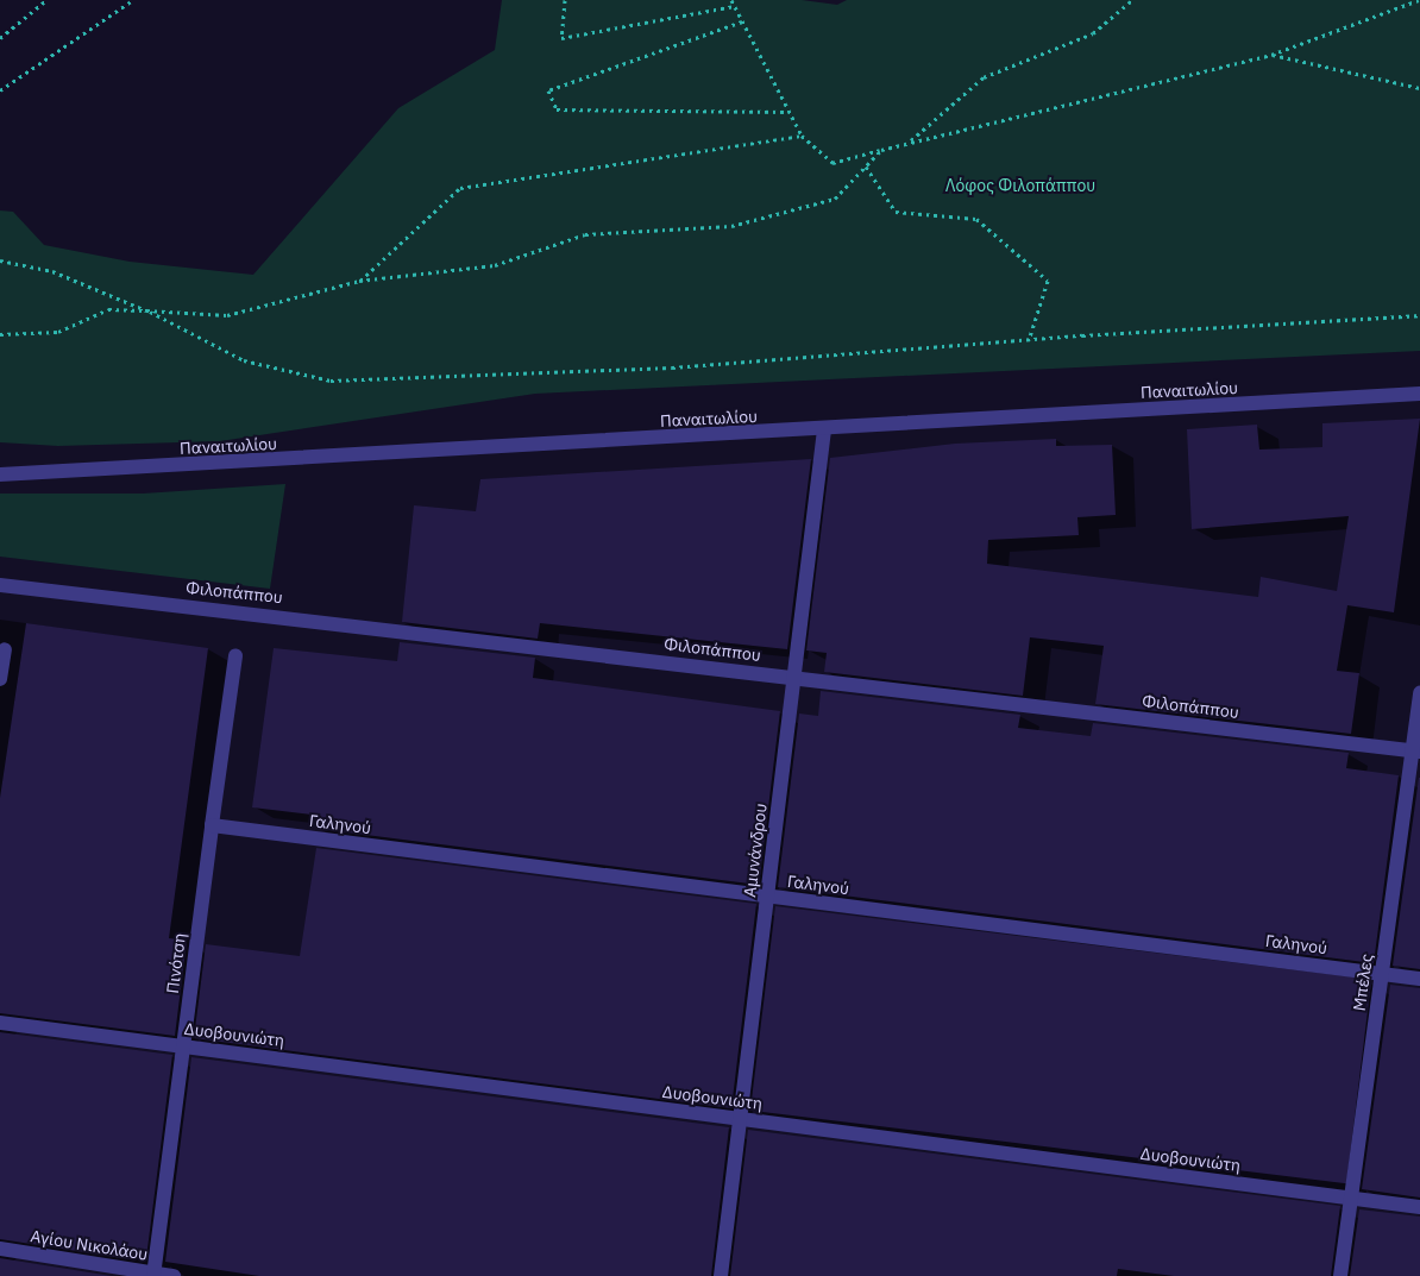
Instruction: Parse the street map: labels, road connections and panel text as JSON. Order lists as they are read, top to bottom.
{
  "streets": {
    "street": [
      "Παναιτωλίου",
      "Φιλοπάππου",
      "Γαληνού",
      "Αμυνάνδρου",
      "Πινότση",
      "Μπέλες",
      "Δυοβουνιώτη",
      "Αγίου Νικολάου"
    ]
  },
  "crossings": [
    ["Παναιτωλίου", "Αμυνάνδρου"],
    ["Φιλοπάππου", "Αμυνάνδρου"],
    ["Φιλοπάππου", "Μπέλες"],
    ["Γαληνού", "Αμυνάνδρου"],
    ["Γαληνού", "Πινότση"],
    ["Γαληνού", "Μπέλες"],
    ["Αμυνάνδρου", "Δυοβουνιώτη"],
    ["Πινότση", "Δυοβουνιώτη"],
    ["Πινότση", "Αγίου Νικολάου"],
    ["Μπέλες", "Δυοβουνιώτη"]
  ],
  "parks": ["Λόφος Φιλοπάππου"]
}
